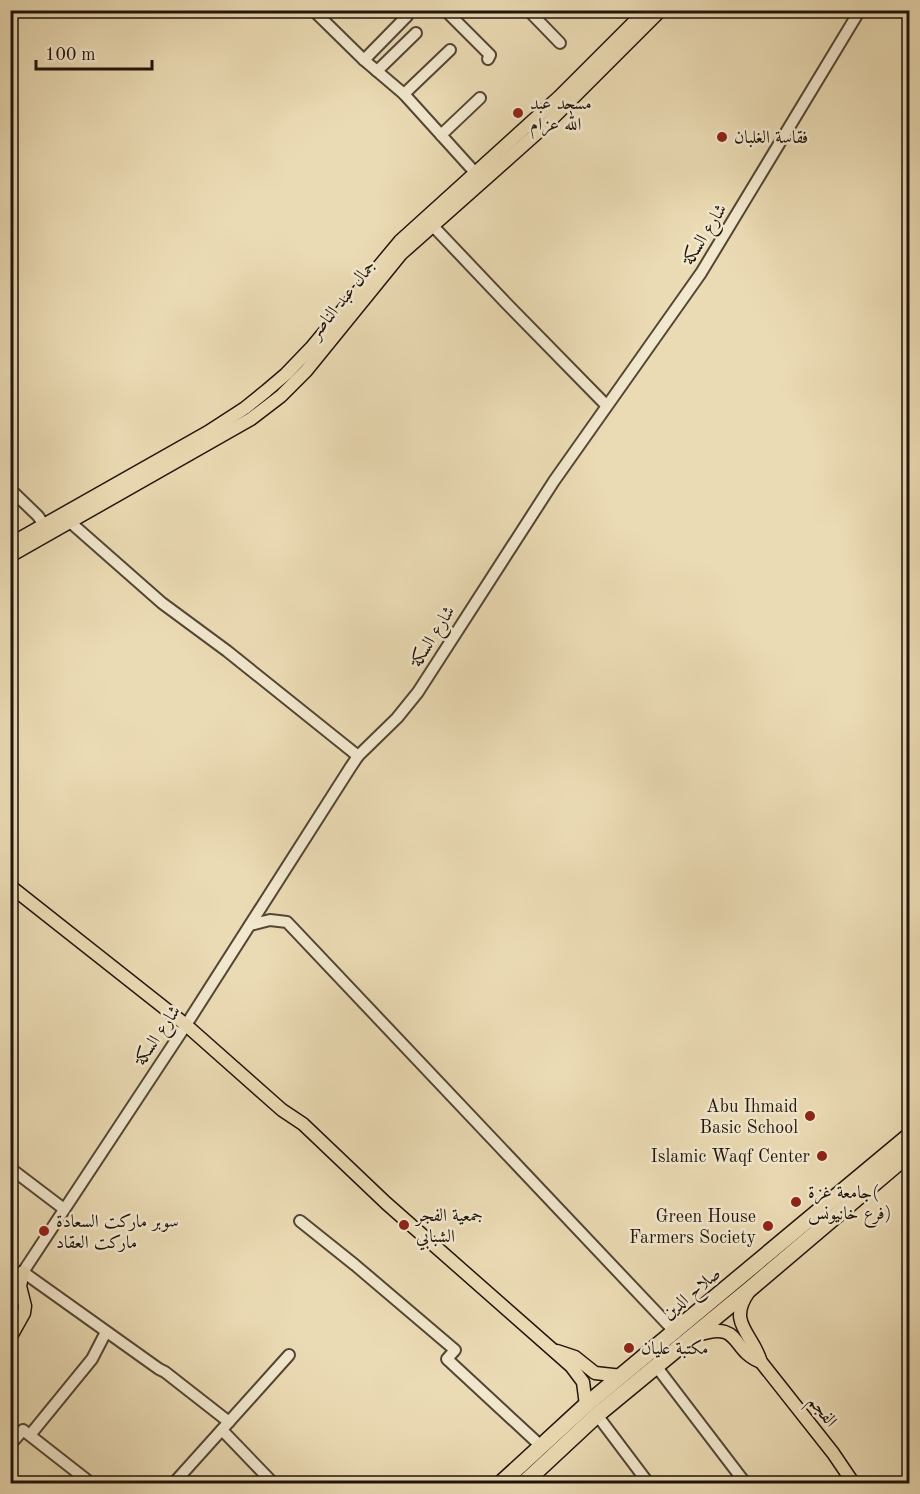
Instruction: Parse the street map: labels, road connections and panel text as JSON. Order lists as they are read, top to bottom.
{
  "streets": {
    "highway": ["صلاح الدين"],
    "main road": ["شارع السكة", "جمال عبد الناصر", "الفجم"]
  },
  "places": [
    "مسجد عبد الله عزام",
    "فقاسة الغلبان",
    "Abu Ihmaid Basic School",
    "Islamic Waqf Center",
    "جامعة غزة( فرع خانيونس)",
    "جمعية الفجر الشبابي",
    "Green House Farmers Society",
    "سوبر ماركت السعادة ماركت العقاد",
    "مكتبة عليان"
  ],
  "scale_bar": "100 m"
}
